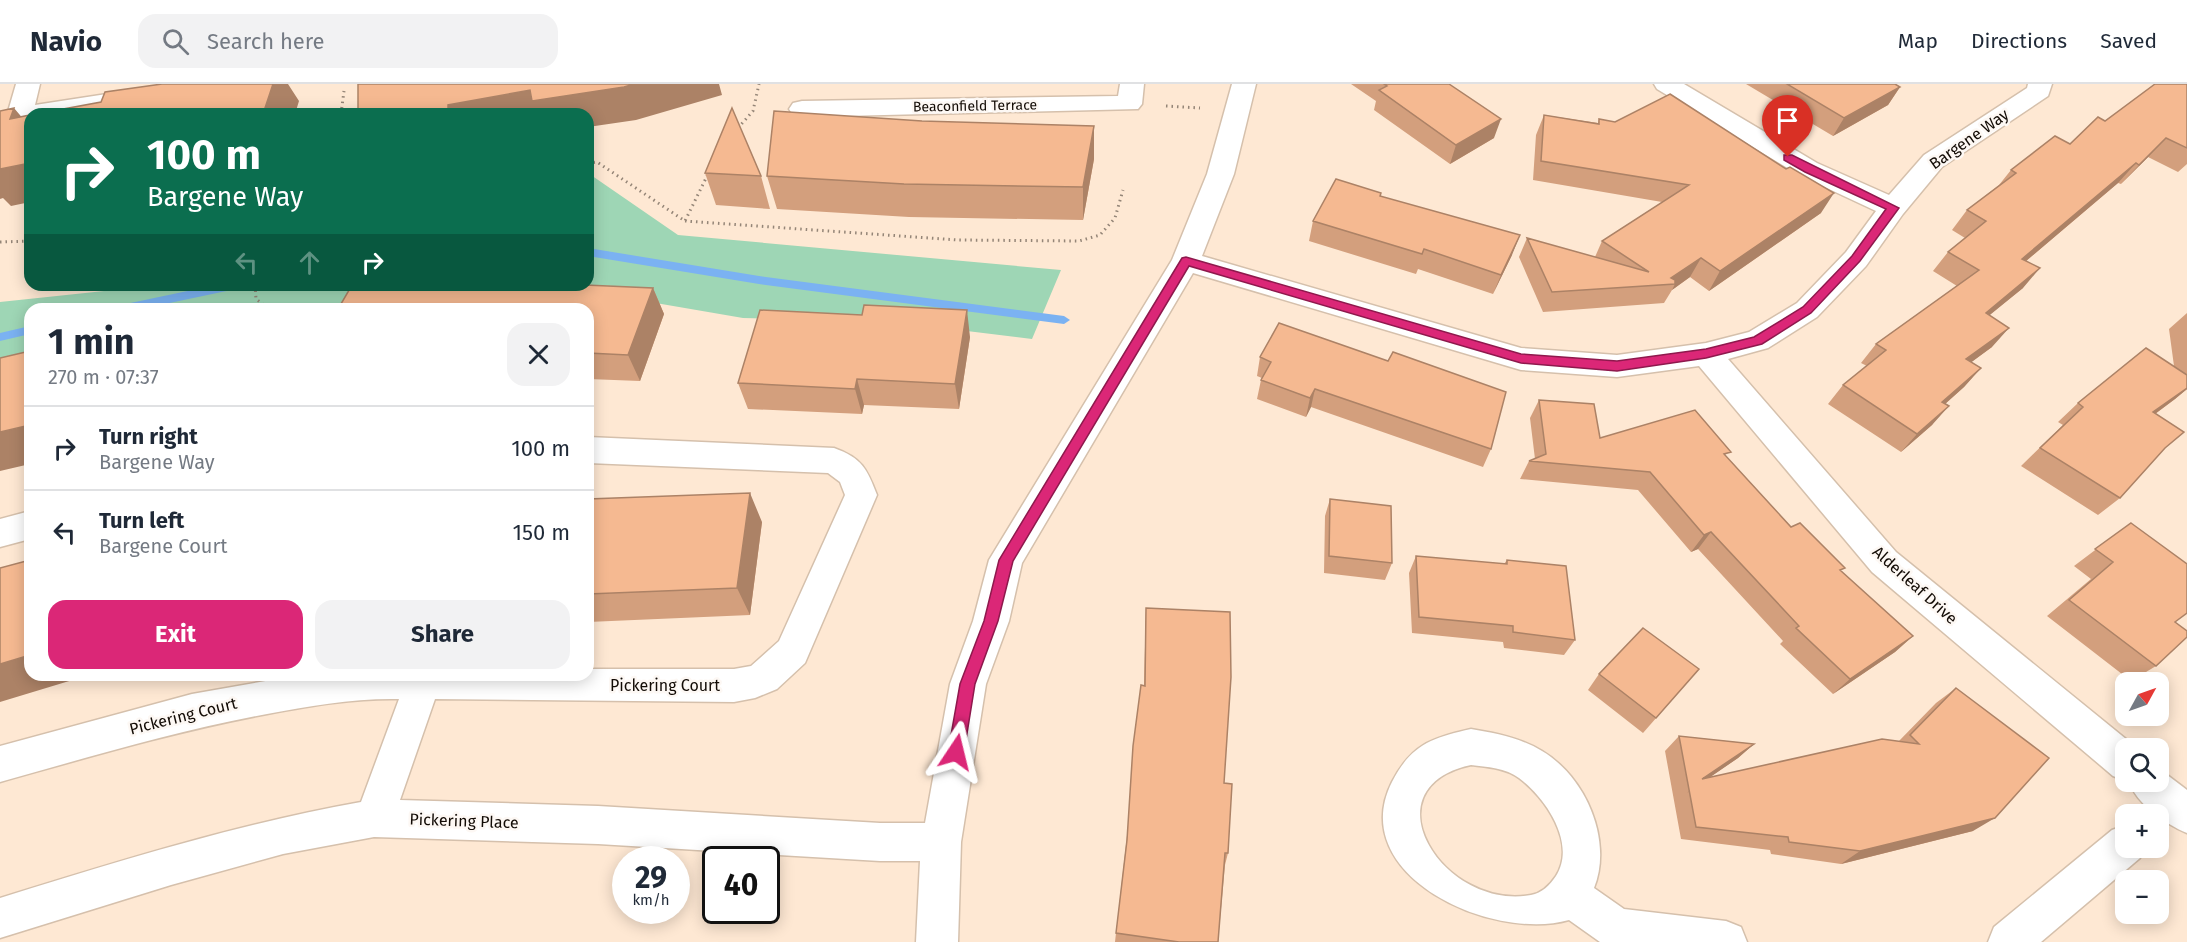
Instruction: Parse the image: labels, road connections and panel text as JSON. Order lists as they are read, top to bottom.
{
  "streets": {
    "street": [
      "Beaconfield Terrace",
      "Bargene Way",
      "Alderleaf Drive",
      "Pickering Court",
      "Pickering Place"
    ]
  },
  "crossings": [
    ["Bargene Way", "Alderleaf Drive"]
  ],
  "north": "top right",
  "page": {
    "header": "Navio",
    "search": "Search here",
    "nav": ["Map", "Directions", "Saved"],
    "turn": ["100 m", "Bargene Way"],
    "heading": ["1 min", "270 m · 07:37"],
    "list": [
      {
        "name": "Turn right",
        "note": "Bargene Way",
        "value": "100 m"
      },
      {
        "name": "Turn left",
        "note": "Bargene Court",
        "value": "150 m"
      }
    ],
    "buttons": ["Exit", "Share"],
    "map_buttons": ["+", "−"],
    "speed": "29 km/h",
    "limit": "40"
  }
}
